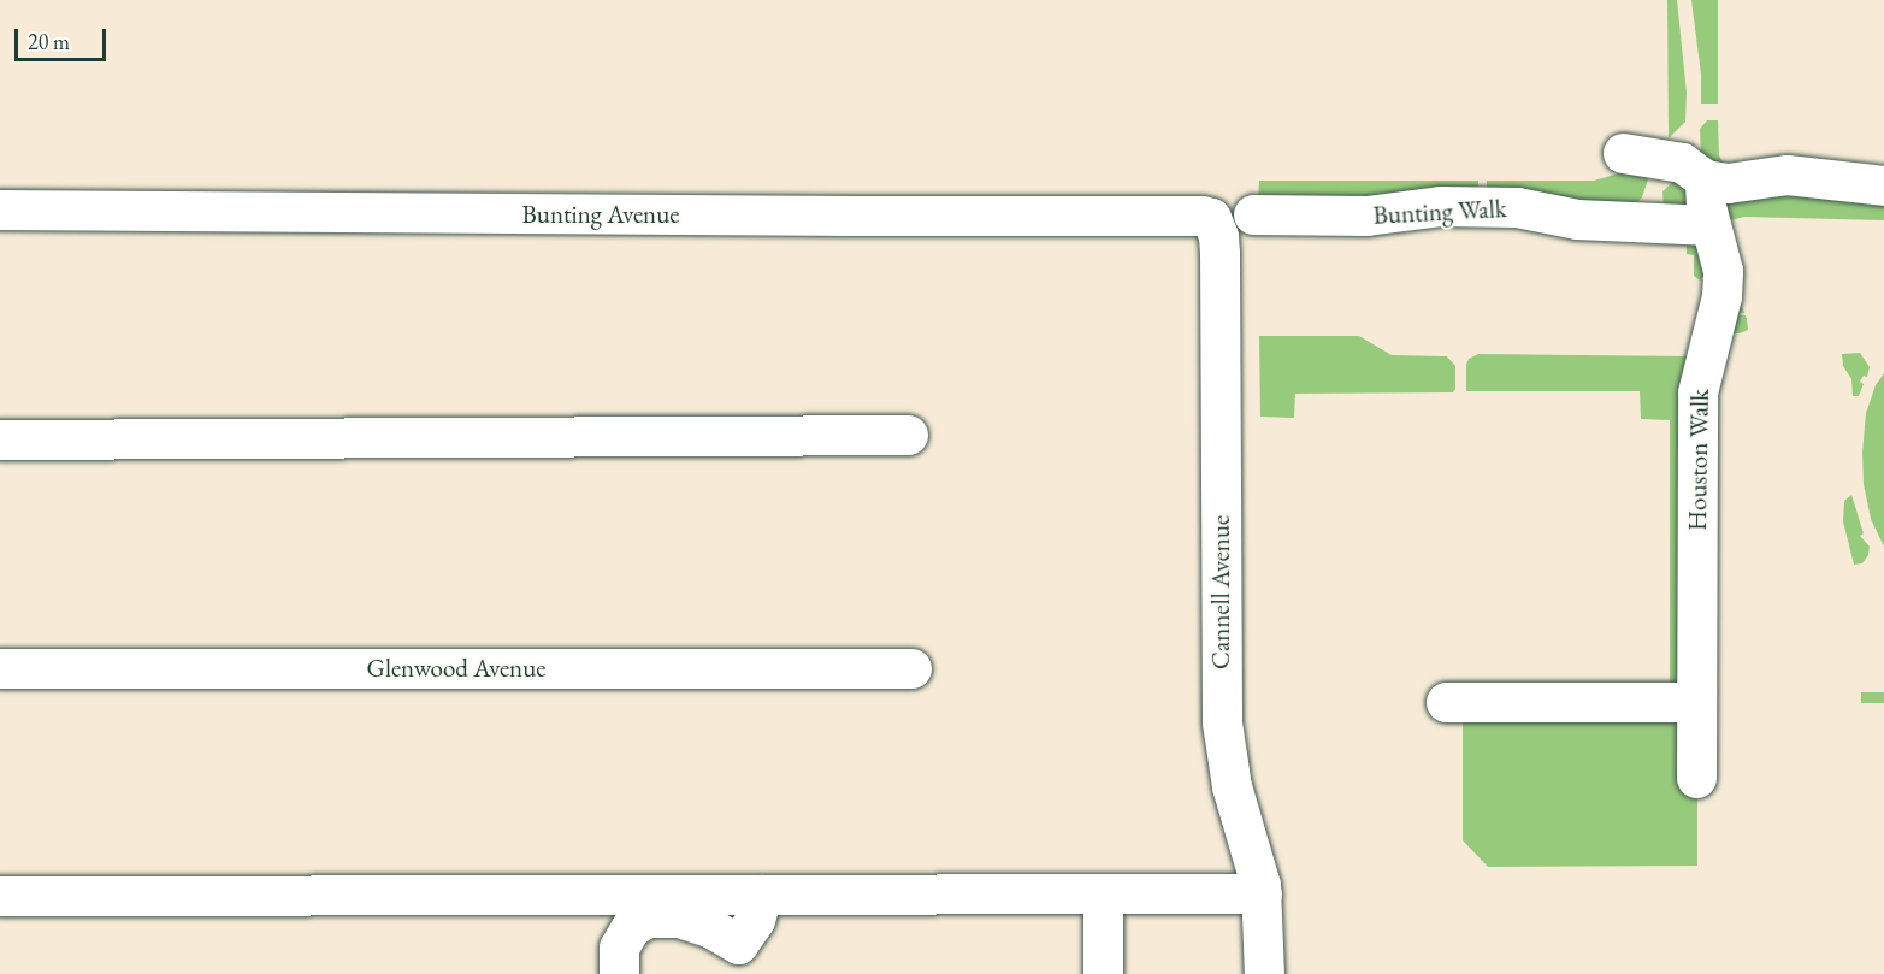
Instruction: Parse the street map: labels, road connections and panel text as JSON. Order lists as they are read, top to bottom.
{
  "streets": {
    "street": [
      "Bunting Walk",
      "Bunting Avenue",
      "Houston Walk",
      "Cannell Avenue",
      "Glenwood Avenue"
    ]
  },
  "crossings": [
    ["Bunting Walk", "Houston Walk"],
    ["Bunting Avenue", "Cannell Avenue"]
  ],
  "scale_bar": "20 m"
}
